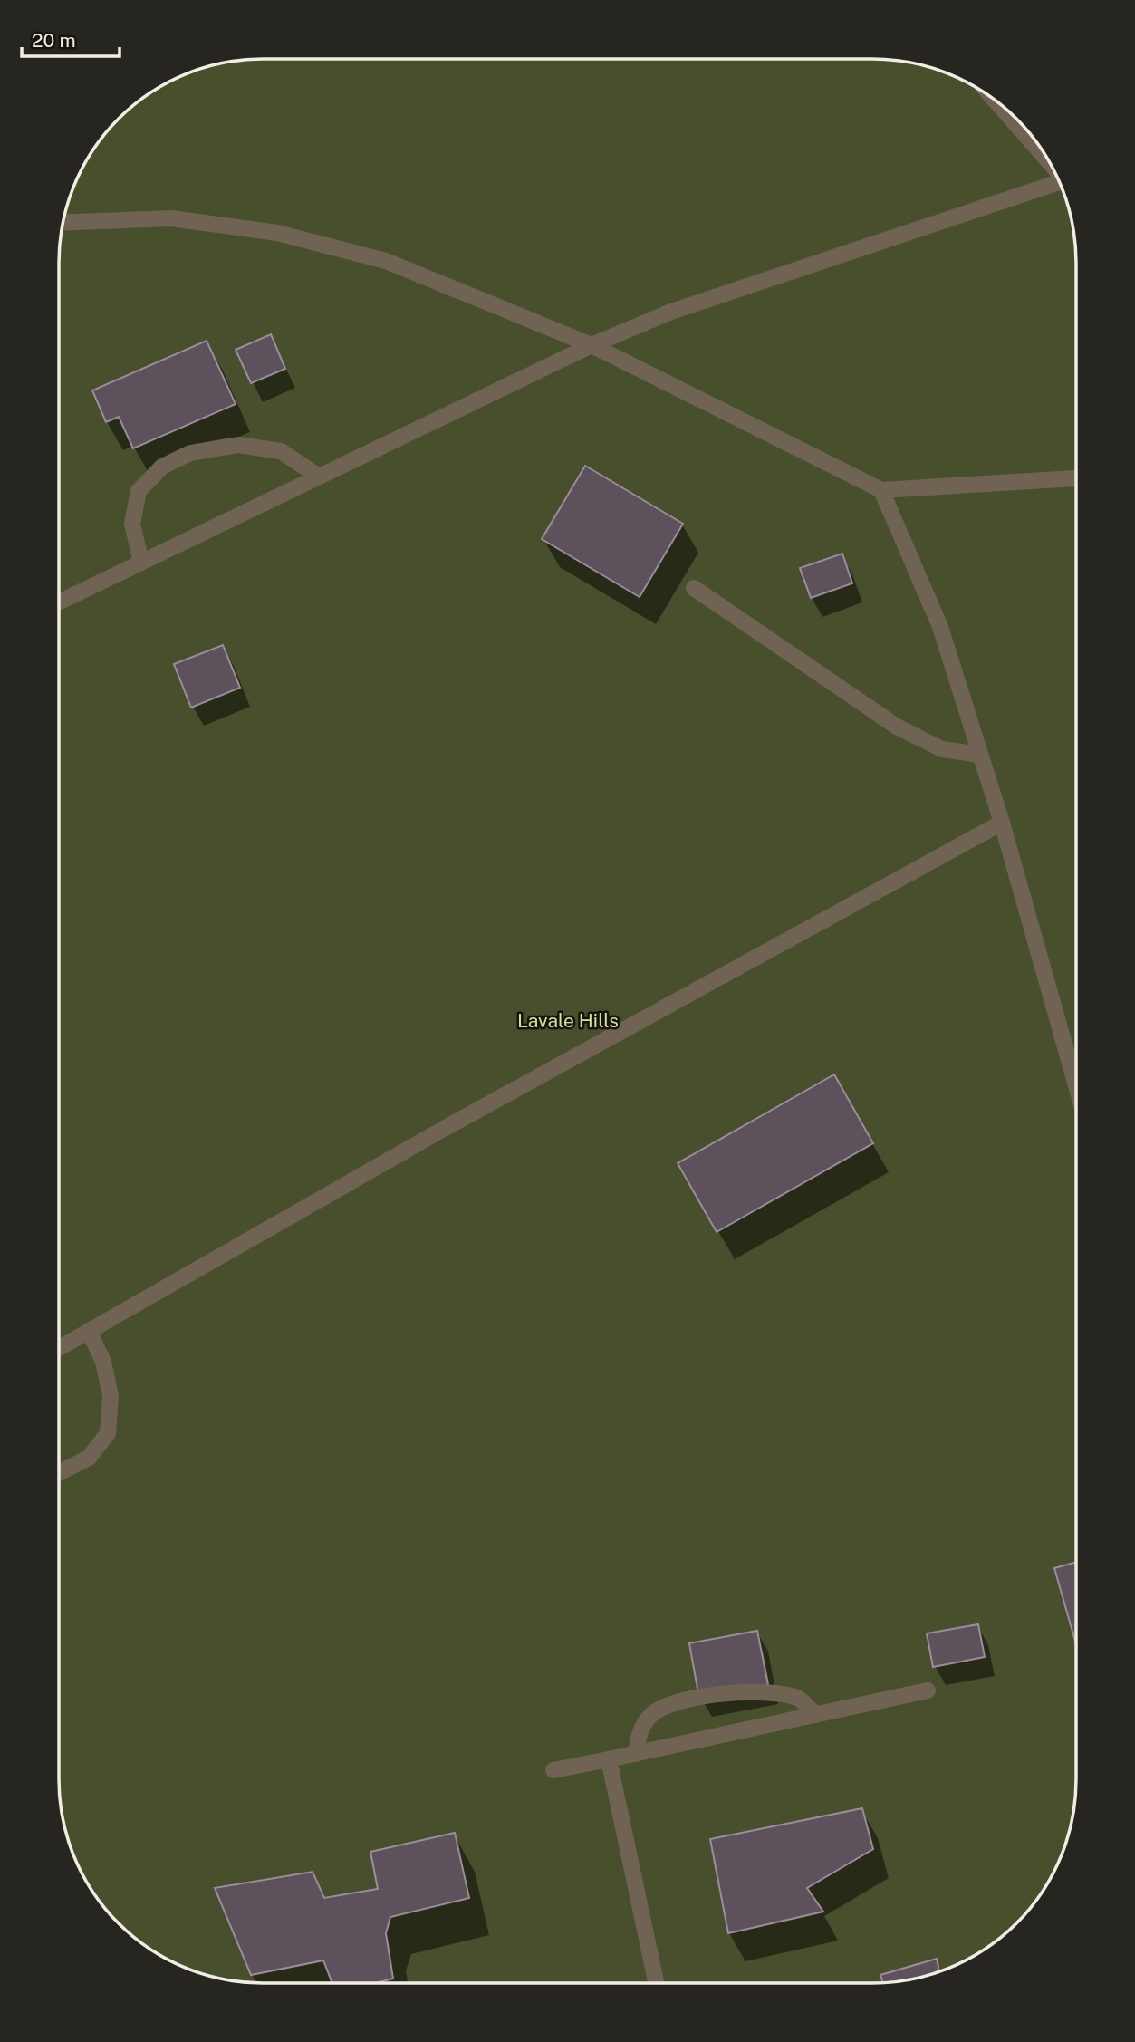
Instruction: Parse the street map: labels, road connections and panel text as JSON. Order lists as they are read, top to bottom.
{
  "parks": ["Lavale Hills"],
  "scale_bar": "20 m"
}
